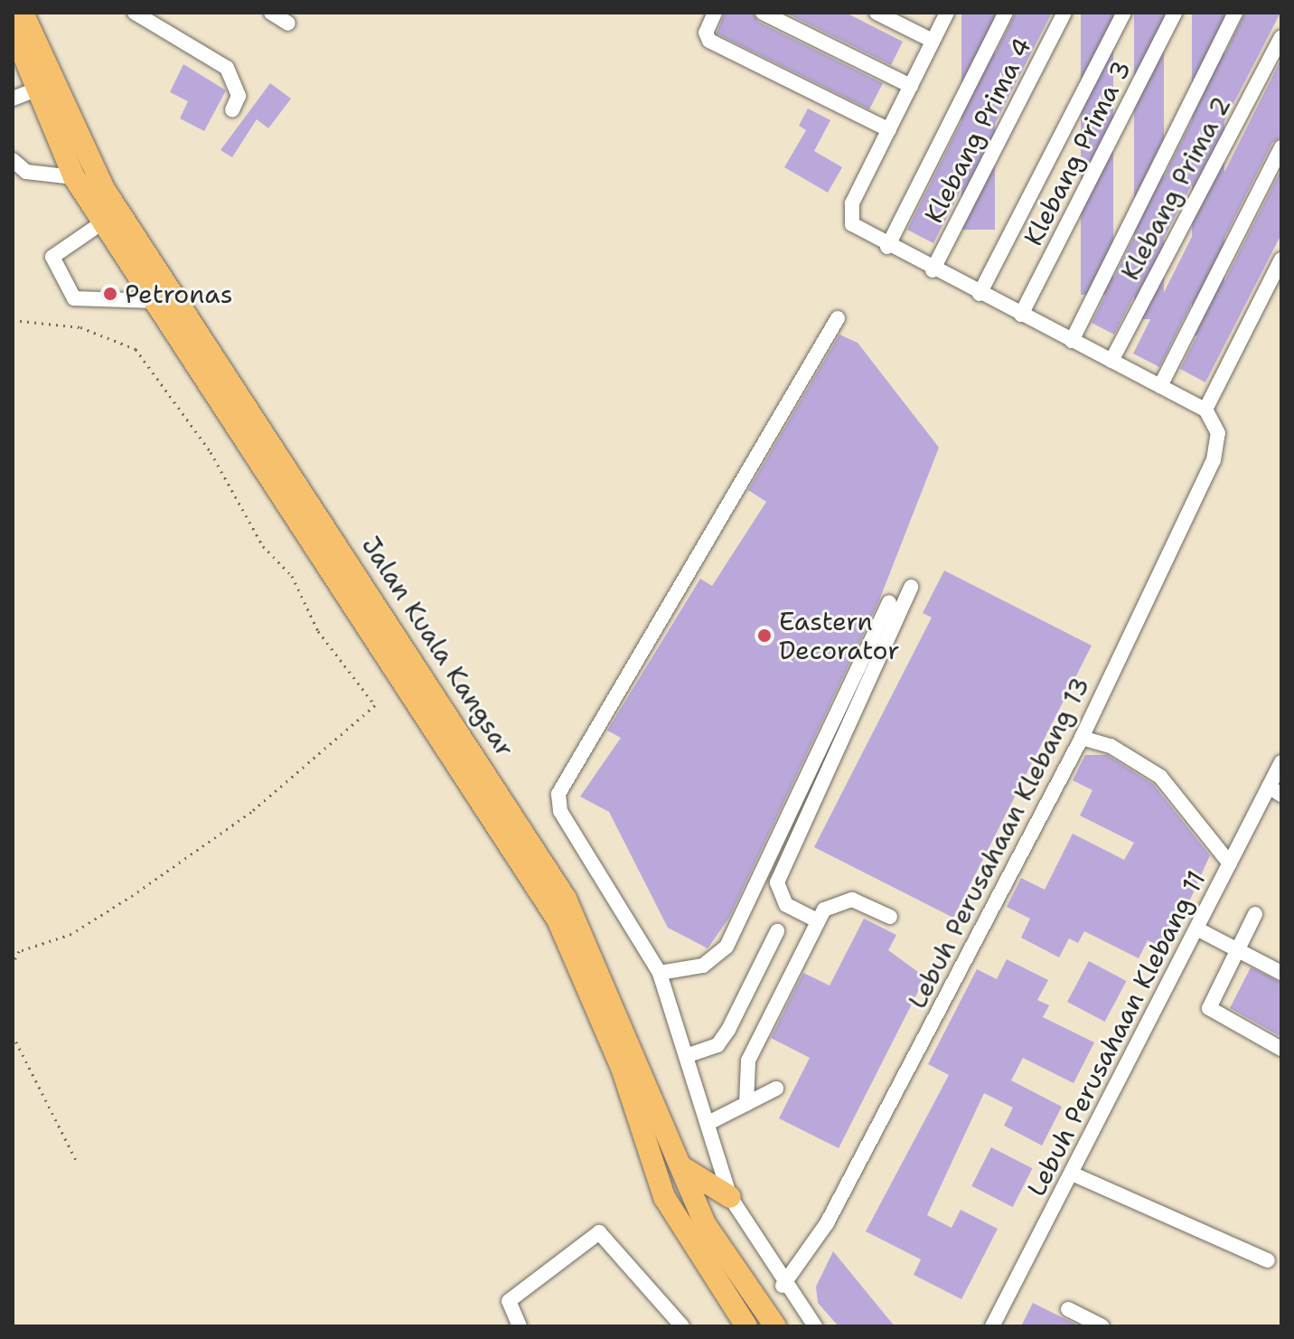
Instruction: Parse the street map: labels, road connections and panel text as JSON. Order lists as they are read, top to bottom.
{
  "streets": {
    "highway": ["Jalan Kuala Kangsar"],
    "street": [
      "Klebang Prima 4",
      "Klebang Prima 3",
      "Klebang Prima 2",
      "Lebuh Perusahaan Klebang 13",
      "Lebuh Perusahaan Klebang 11"
    ]
  },
  "places": ["Petronas", "Eastern Decorator"]
}
